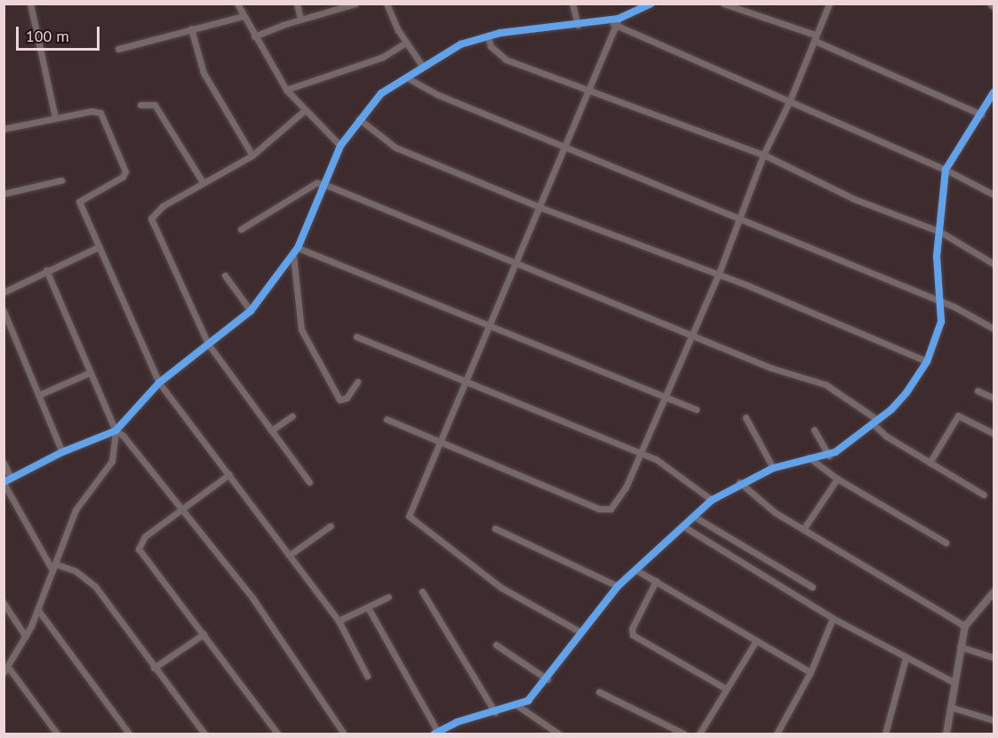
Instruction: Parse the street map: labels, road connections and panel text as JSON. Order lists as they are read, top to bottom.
{
  "scale_bar": "100 m"
}
